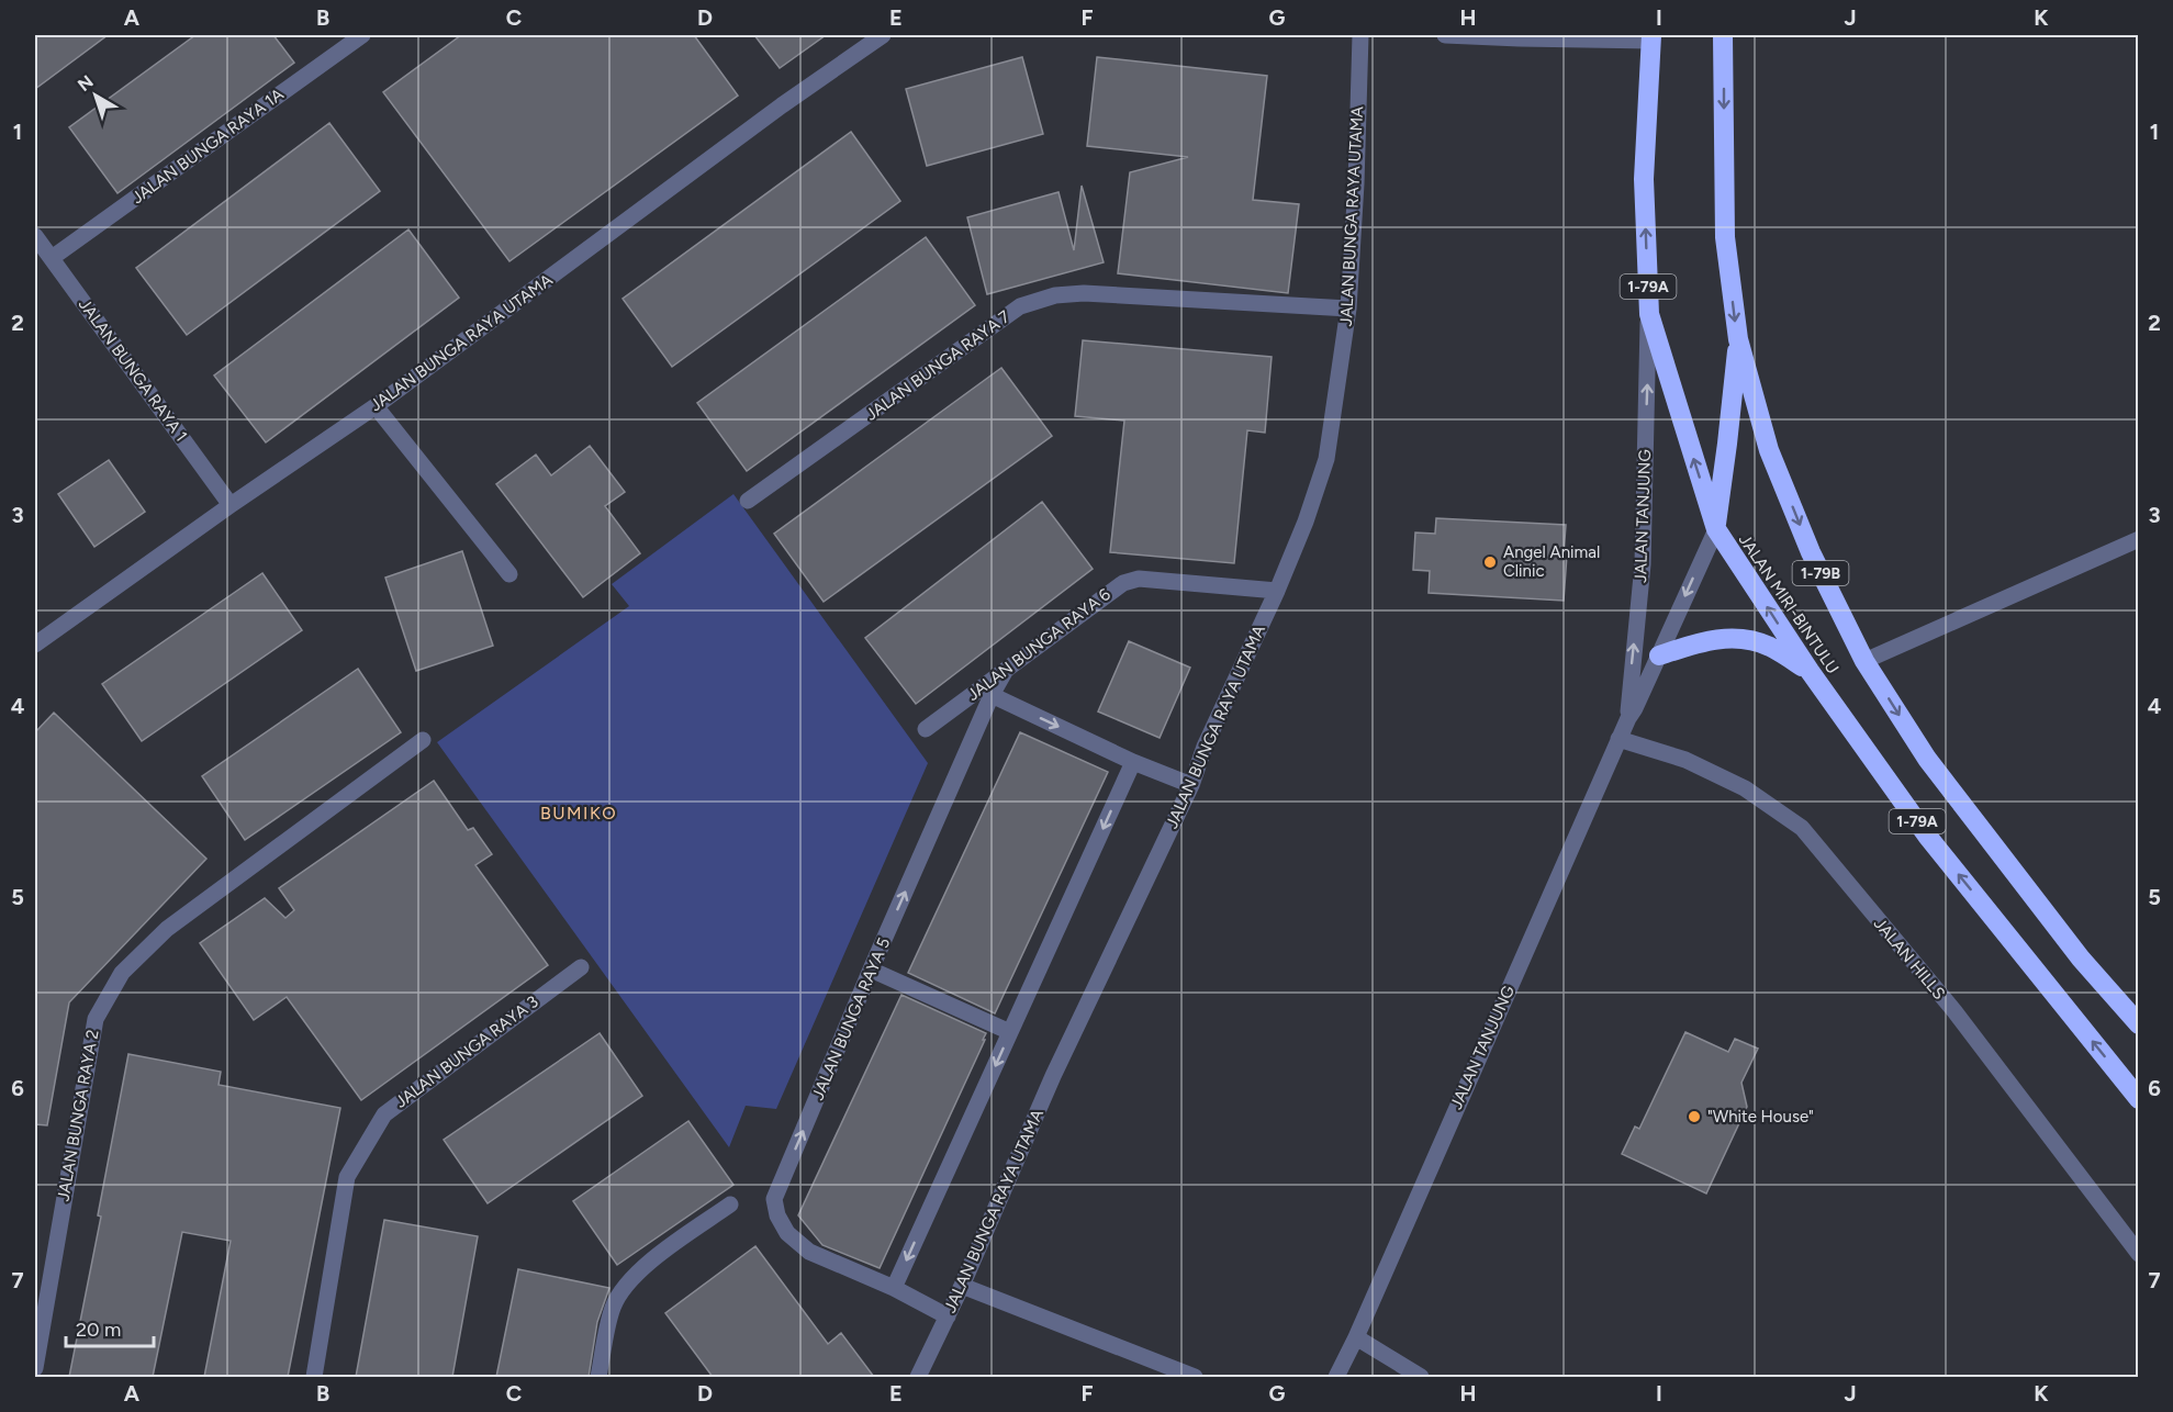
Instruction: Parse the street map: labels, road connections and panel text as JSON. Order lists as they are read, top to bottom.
{
  "streets": {
    "highway": ["1-79A", "1-79B", "JALAN MIRI-BINTULU"],
    "street": [
      "JALAN BUNGA RAYA 1A",
      "JALAN BUNGA RAYA UTAMA",
      "JALAN BUNGA RAYA 7",
      "JALAN BUNGA RAYA 1",
      "JALAN TANJUNG",
      "JALAN BUNGA RAYA 6",
      "JALAN HILLS",
      "JALAN BUNGA RAYA 5",
      "JALAN BUNGA RAYA 3",
      "JALAN BUNGA RAYA 2"
    ]
  },
  "crossings": [
    ["JALAN BUNGA RAYA 1A", "JALAN BUNGA RAYA 1"],
    ["JALAN BUNGA RAYA UTAMA", "JALAN BUNGA RAYA 7"],
    ["JALAN BUNGA RAYA UTAMA", "JALAN BUNGA RAYA 1"],
    ["JALAN BUNGA RAYA UTAMA", "JALAN BUNGA RAYA 6"],
    ["JALAN BUNGA RAYA UTAMA", "JALAN BUNGA RAYA 5"],
    ["JALAN TANJUNG", "JALAN MIRI-BINTULU"],
    ["JALAN TANJUNG", "JALAN HILLS"],
    ["JALAN BUNGA RAYA 6", "JALAN BUNGA RAYA 5"]
  ],
  "one_way": ["JALAN BUNGA RAYA 5"],
  "districts": ["BUMIKO"],
  "places": ["Angel Animal Clinic", "\"White House\""],
  "scale_bar": "20 m",
  "north": "top left",
  "grid": {
    "columns": [
      "A",
      "B",
      "C",
      "D",
      "E",
      "F",
      "G",
      "H",
      "I",
      "J",
      "K"
    ],
    "rows": [
      "1",
      "2",
      "3",
      "4",
      "5",
      "6",
      "7"
    ]
  }
}
